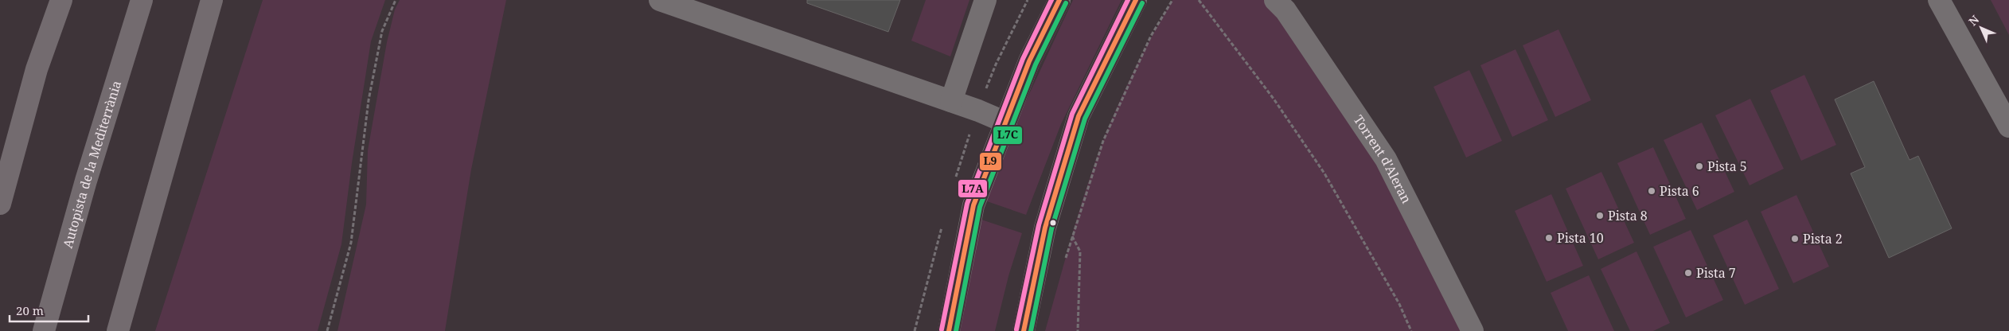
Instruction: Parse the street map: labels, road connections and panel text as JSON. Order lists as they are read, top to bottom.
{
  "streets": {
    "highway": ["Autopista de la Mediterrània"],
    "street": ["Torrent d'Aleran"]
  },
  "places": [
    "Pista 5",
    "Pista 6",
    "Pista 8",
    "Pista 10",
    "Pista 2",
    "Pista 7"
  ],
  "lines": ["transit line L9", "transit line L7A", "transit line L7C"],
  "scale_bar": "20 m",
  "north": "top left"
}
